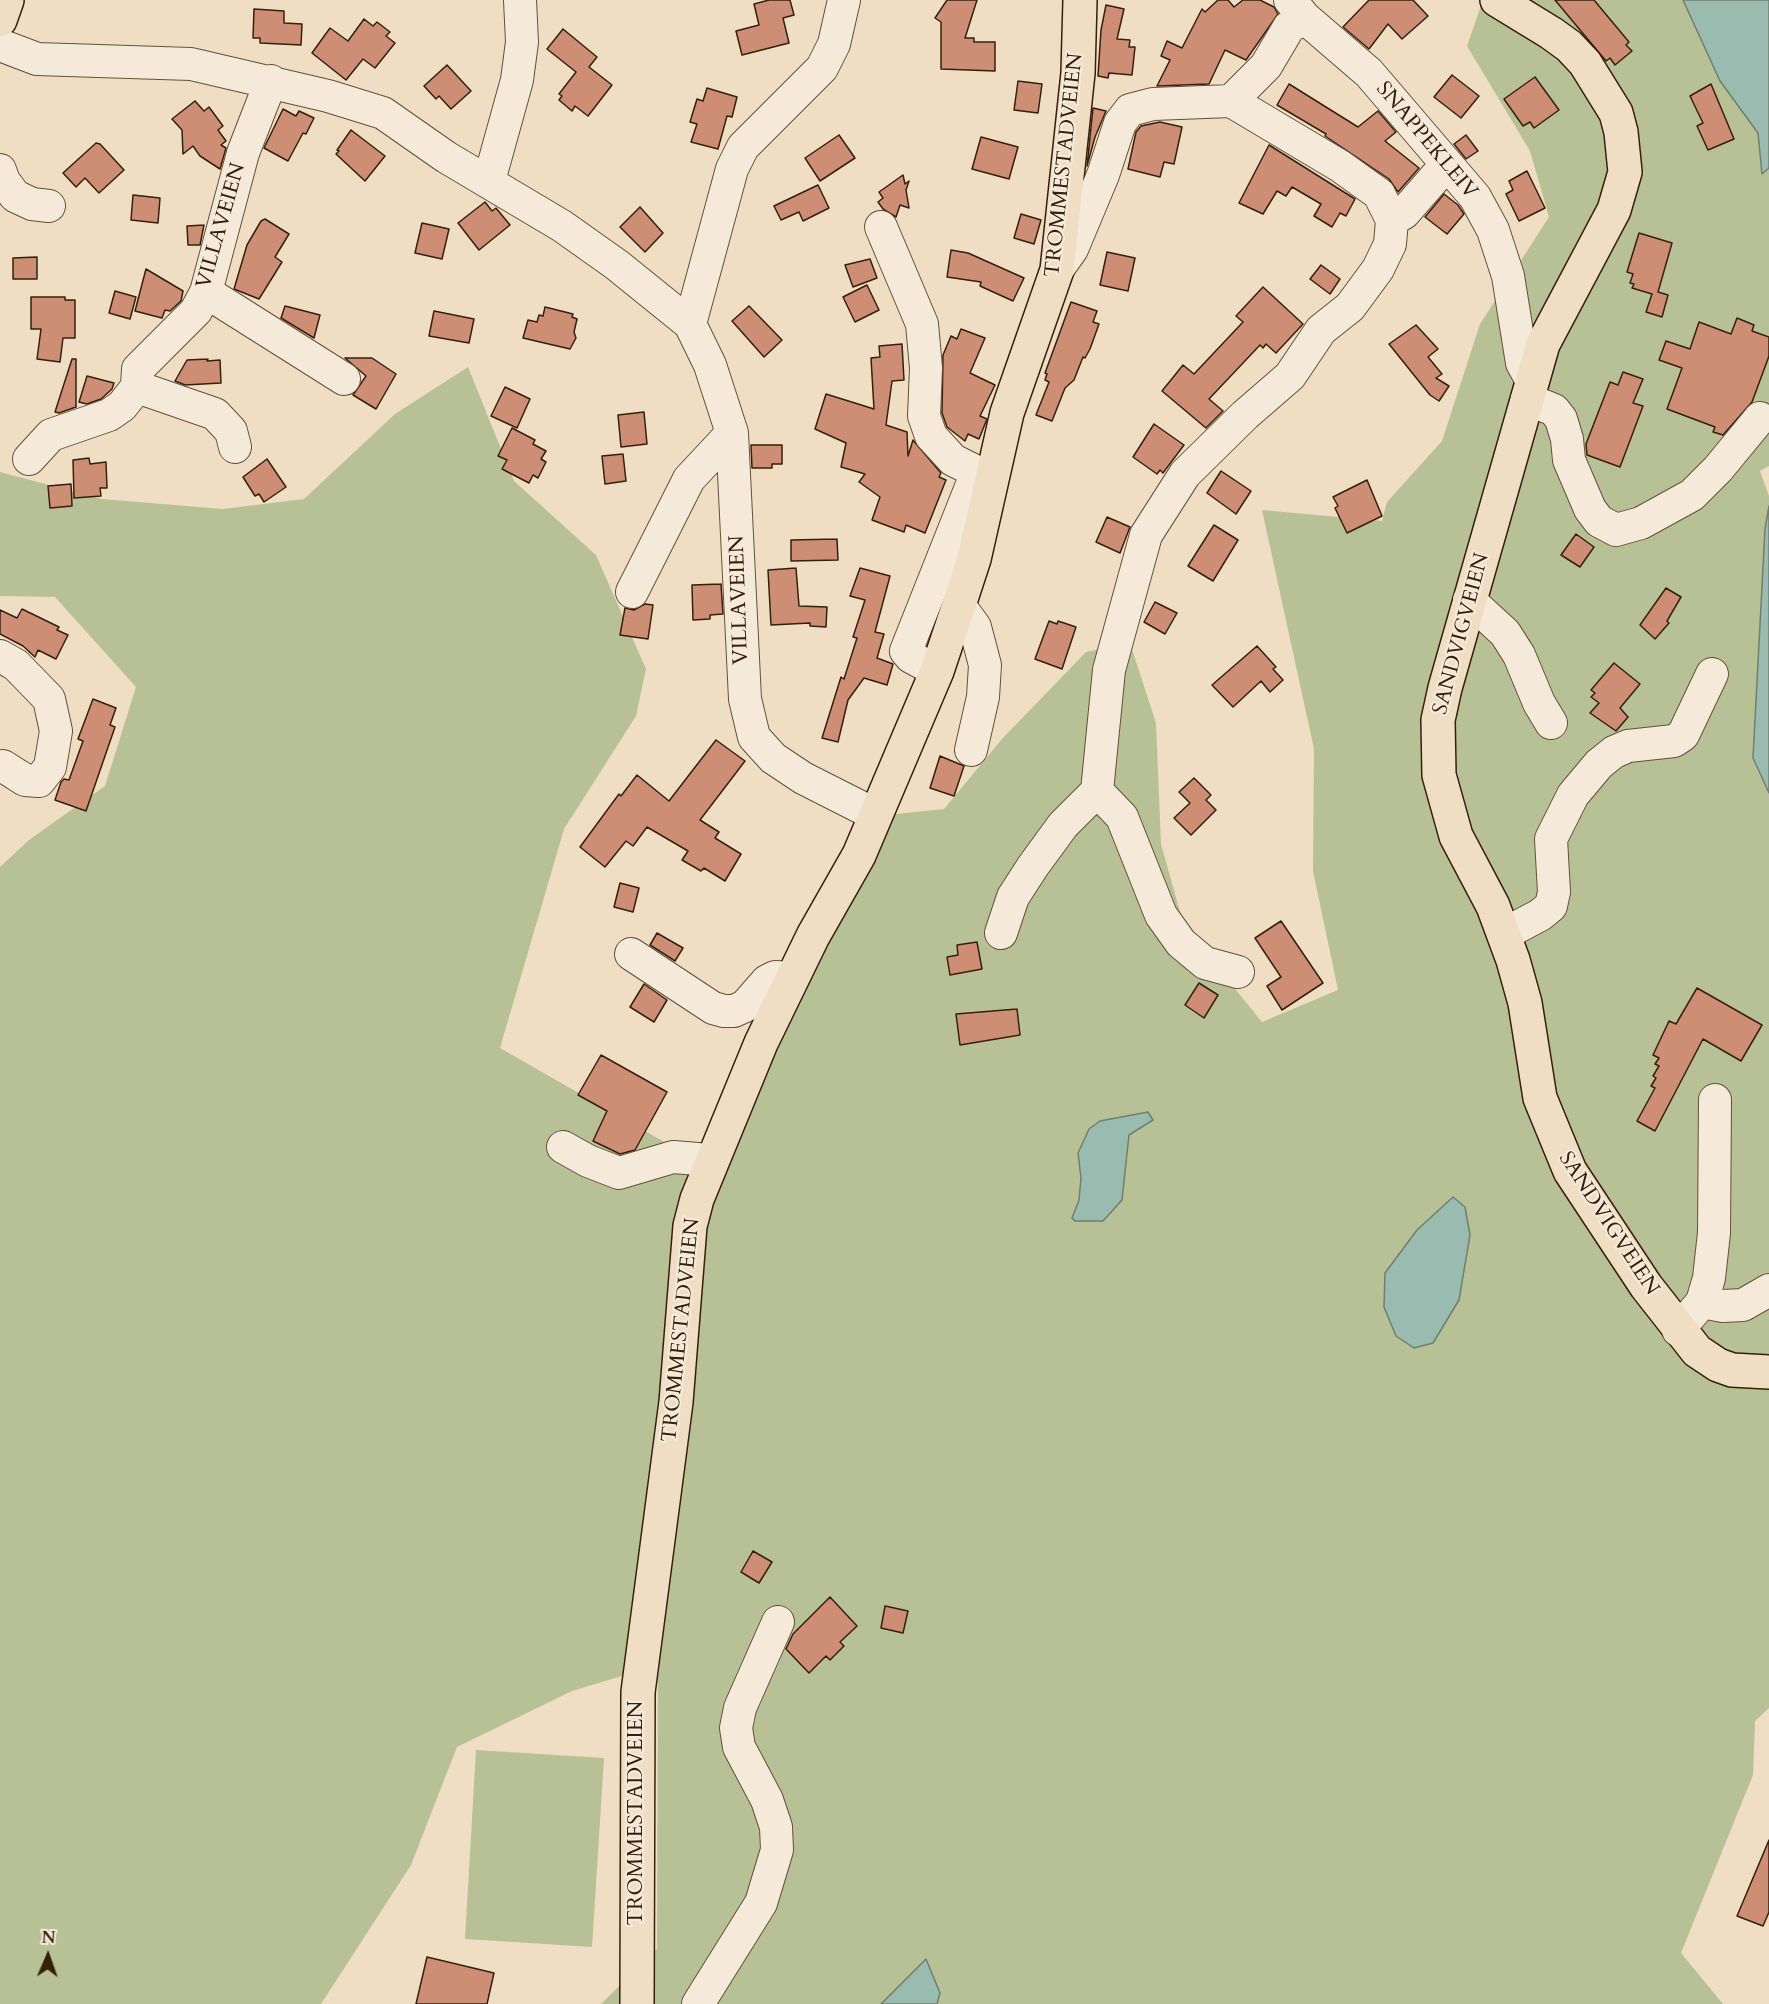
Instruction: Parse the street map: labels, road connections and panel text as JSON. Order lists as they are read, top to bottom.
{
  "streets": {
    "main road": ["TROMMESTADVEIEN", "SANDVIGVEIEN"],
    "street": ["SNAPPEKLEIV", "VILLAVEIEN"]
  },
  "crossings": [
    ["SNAPPEKLEIV", "SANDVIGVEIEN"],
    ["TROMMESTADVEIEN", "VILLAVEIEN"]
  ],
  "north": "top"
}
